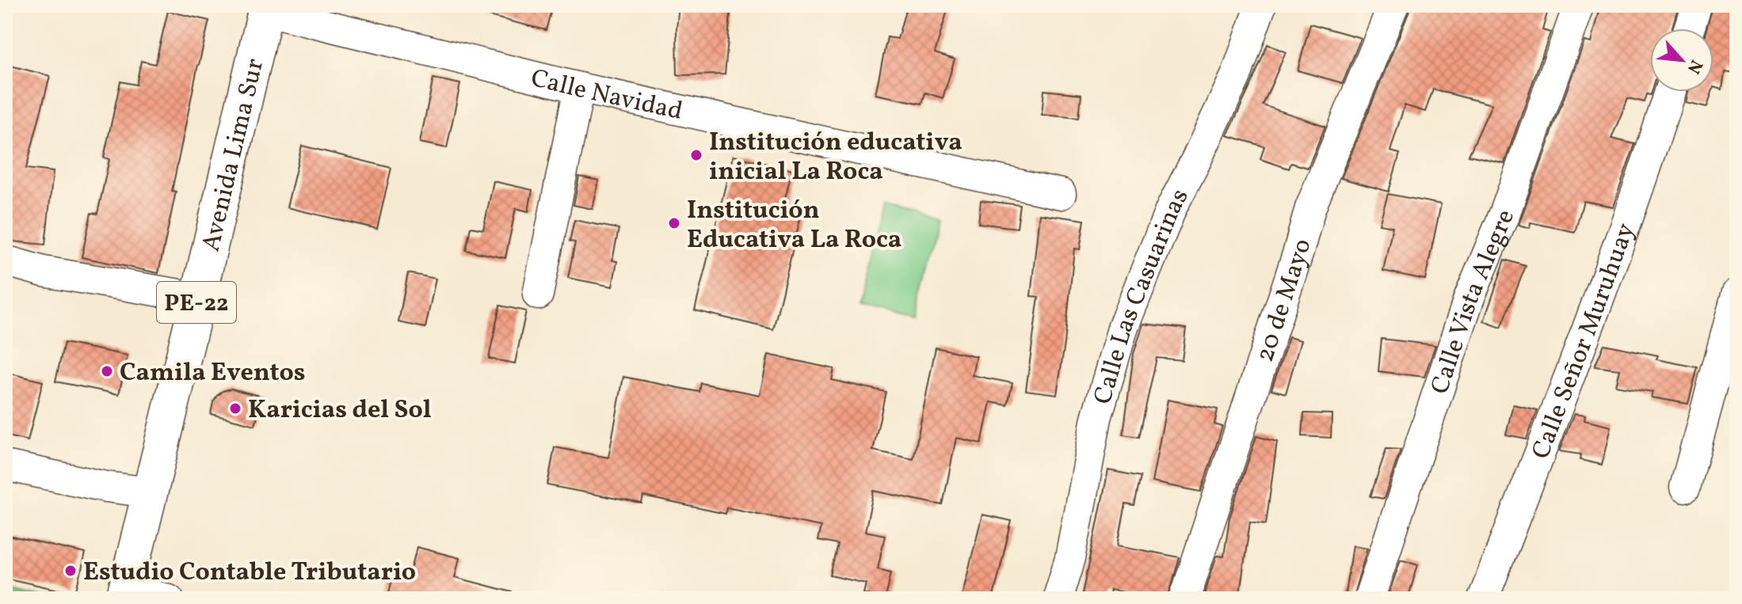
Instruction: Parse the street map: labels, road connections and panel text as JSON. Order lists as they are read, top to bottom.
{
  "streets": {
    "highway": ["Avenida Lima Sur", "PE-22"],
    "street": [
      "Calle Navidad",
      "Calle Las Casuarinas",
      "20 de Mayo",
      "Calle Vista Alegre",
      "Calle Señor Muruhuay"
    ]
  },
  "crossings": [
    ["Calle Navidad", "Avenida Lima Sur"]
  ],
  "places": [
    "Institución educativa inicial La Roca",
    "Institución Educativa La Roca",
    "Camila Eventos",
    "Karicias del Sol",
    "Estudio Contable Tributario"
  ],
  "north": "bottom right"
}
